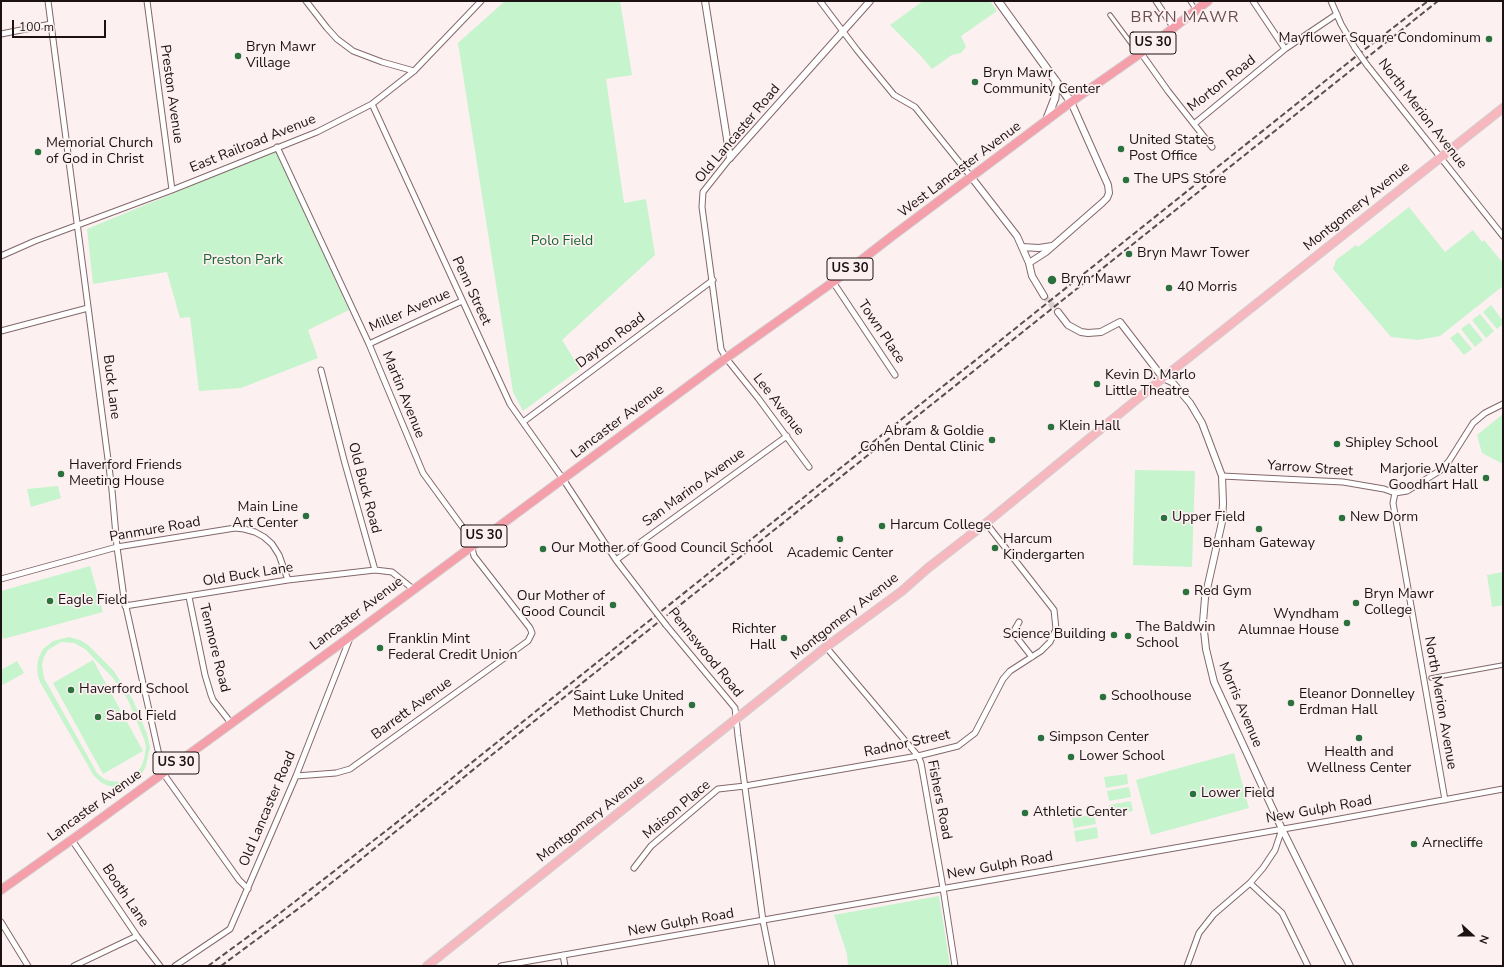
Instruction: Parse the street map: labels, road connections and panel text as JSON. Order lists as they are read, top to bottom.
{
  "streets": {
    "highway": ["US 30", "West Lancaster Avenue", "Lancaster Avenue"],
    "main road": ["Montgomery Avenue"],
    "street": [
      "Morton Road",
      "Preston Avenue",
      "North Merion Avenue",
      "Old Lancaster Road",
      "East Railroad Avenue",
      "Penn Street",
      "Miller Avenue",
      "Town Place",
      "Dayton Road",
      "Buck Lane",
      "Martin Avenue",
      "Lee Avenue",
      "Yarrow Street",
      "Old Buck Road",
      "San Marino Avenue",
      "Panmure Road",
      "Old Buck Lane",
      "Tenmore Road",
      "Pennswood Road",
      "Morris Avenue",
      "Barrett Avenue",
      "Radnor Street",
      "Fishers Road",
      "Maison Place",
      "New Gulph Road",
      "Booth Lane"
    ]
  },
  "crossings": [
    ["Morton Road", "North Merion Avenue"],
    ["Morton Road", "West Lancaster Avenue"],
    ["Preston Avenue", "East Railroad Avenue"],
    ["North Merion Avenue", "Montgomery Avenue"],
    ["North Merion Avenue", "Yarrow Street"],
    ["North Merion Avenue", "New Gulph Road"],
    ["Old Lancaster Road", "West Lancaster Avenue"],
    ["Old Lancaster Road", "Dayton Road"],
    ["Old Lancaster Road", "Lee Avenue"],
    ["Old Lancaster Road", "Lancaster Avenue"],
    ["Old Lancaster Road", "Barrett Avenue"],
    ["East Railroad Avenue", "Penn Street"],
    ["East Railroad Avenue", "Buck Lane"],
    ["East Railroad Avenue", "Martin Avenue"],
    ["West Lancaster Avenue", "Town Place"],
    ["West Lancaster Avenue", "Lee Avenue"],
    ["West Lancaster Avenue", "Lancaster Avenue"],
    ["Montgomery Avenue", "Pennswood Road"],
    ["Montgomery Avenue", "Morris Avenue"],
    ["Montgomery Avenue", "Radnor Street"],
    ["Montgomery Avenue", "Fishers Road"],
    ["Penn Street", "Miller Avenue"],
    ["Penn Street", "Dayton Road"],
    ["Penn Street", "Lancaster Avenue"],
    ["Penn Street", "Pennswood Road"],
    ["Miller Avenue", "Martin Avenue"],
    ["Buck Lane", "Lancaster Avenue"],
    ["Buck Lane", "Panmure Road"],
    ["Buck Lane", "Old Buck Lane"],
    ["Martin Avenue", "Lancaster Avenue"],
    ["Martin Avenue", "Barrett Avenue"],
    ["Lee Avenue", "Lancaster Avenue"],
    ["Lee Avenue", "San Marino Avenue"],
    ["Lancaster Avenue", "Tenmore Road"],
    ["Lancaster Avenue", "Pennswood Road"],
    ["Lancaster Avenue", "Booth Lane"],
    ["Yarrow Street", "Morris Avenue"],
    ["Old Buck Road", "Old Buck Lane"],
    ["San Marino Avenue", "Pennswood Road"],
    ["Panmure Road", "Old Buck Lane"],
    ["Old Buck Lane", "Tenmore Road"],
    ["Pennswood Road", "Radnor Street"],
    ["Pennswood Road", "Maison Place"],
    ["Pennswood Road", "New Gulph Road"],
    ["Morris Avenue", "New Gulph Road"],
    ["Radnor Street", "Fishers Road"],
    ["Radnor Street", "Maison Place"],
    ["Fishers Road", "New Gulph Road"]
  ],
  "districts": ["BRYN MAWR"],
  "parks": ["Polo Field", "Preston Park"],
  "places": [
    "Mayflower Square Condominum",
    "Bryn Mawr Village",
    "Bryn Mawr Community Center",
    "United States Post Office",
    "Memorial Church of God in Christ",
    "The UPS Store",
    "Bryn Mawr Tower",
    "Bryn Mawr",
    "40 Morris",
    "Kevin D. Marlo Little Theatre",
    "Klein Hall",
    "Abram & Goldie Cohen Dental Clinic",
    "Shipley School",
    "Haverford Friends Meeting House",
    "Marjorie Walter Goodhart Hall",
    "Main Line Art Center",
    "Upper Field",
    "New Dorm",
    "Harcum College",
    "Benham Gateway",
    "Academic Center",
    "Harcum Kindergarten",
    "Our Mother of Good Council School",
    "Red Gym",
    "Eagle Field",
    "Bryn Mawr College",
    "Our Mother of Good Council",
    "Wyndham Alumnae House",
    "Science Building",
    "The Baldwin School",
    "Richter Hall",
    "Franklin Mint Federal Credit Union",
    "Haverford School",
    "Schoolhouse",
    "Eleanor Donnelley Erdman Hall",
    "Saint Luke United Methodist Church",
    "Sabol Field",
    "Simpson Center",
    "Health and Wellness Center",
    "Lower School",
    "Lower Field",
    "Athletic Center",
    "Arnecliffe"
  ],
  "scale_bar": "100 m",
  "north": "right"
}
